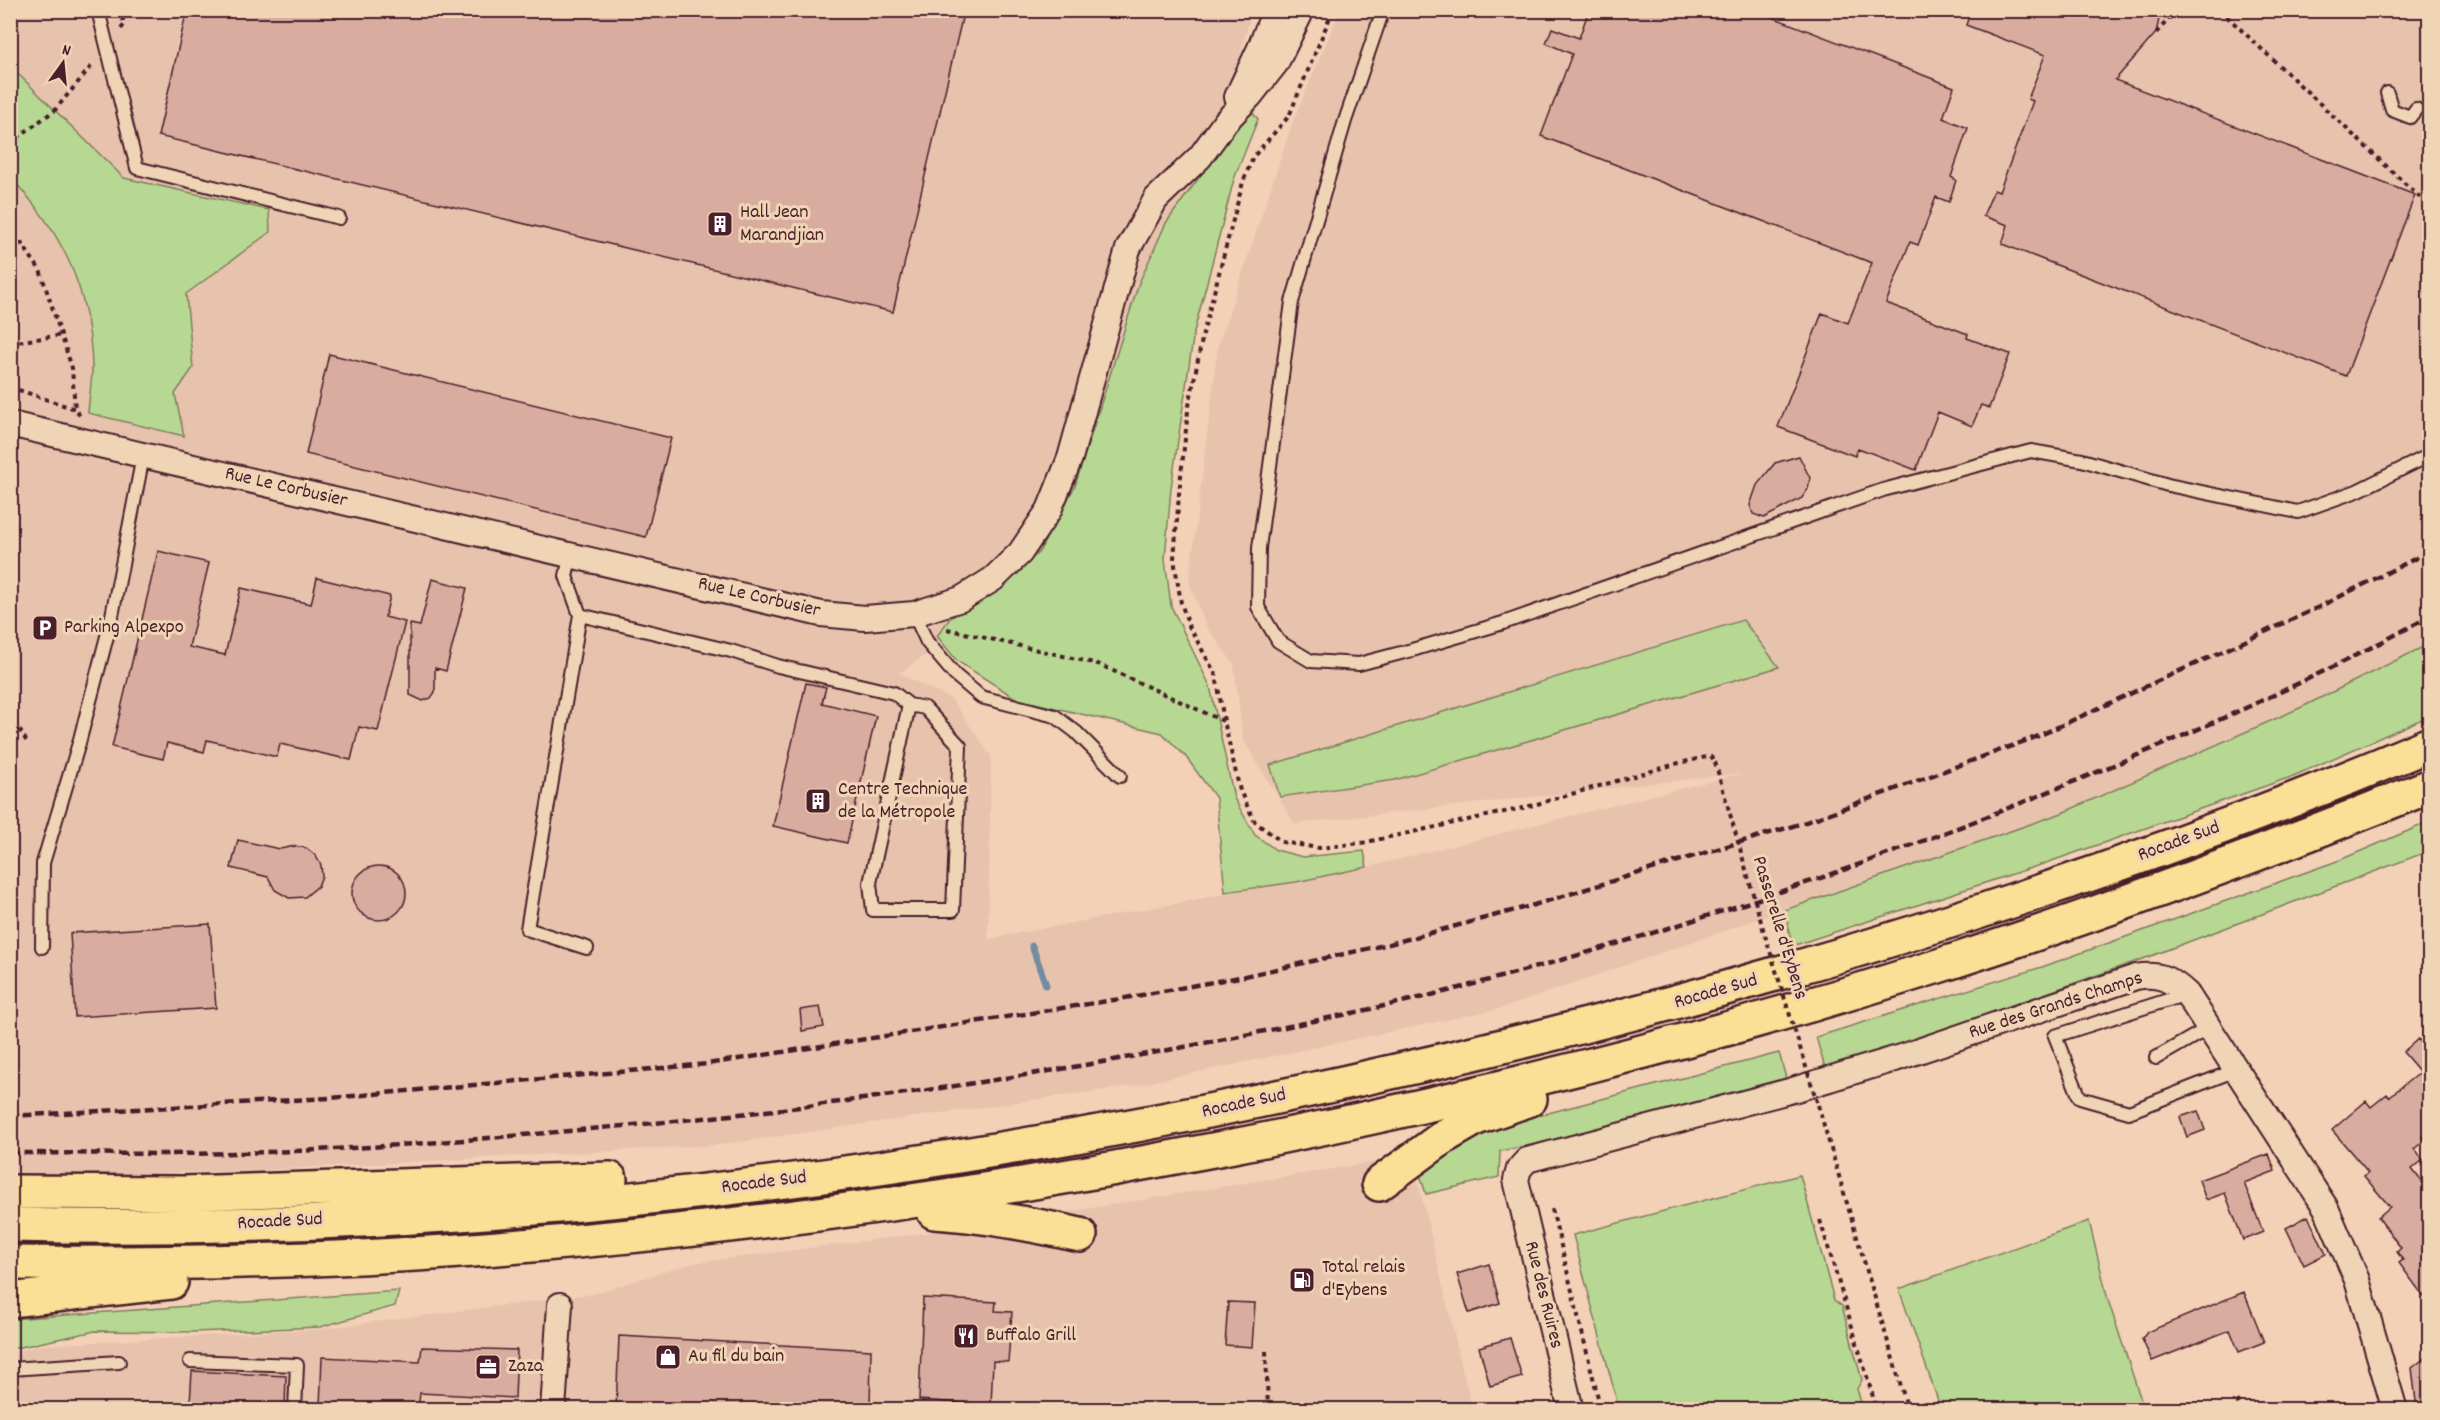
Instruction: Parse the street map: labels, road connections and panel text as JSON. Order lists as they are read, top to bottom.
{
  "streets": {
    "highway": ["Rocade Sud"],
    "street": ["Rue Le Corbusier", "Rue des Grands Champs", "Rue des Ruires"],
    "path": ["Passerelle d'Eybens"]
  },
  "crossings": [
    ["Rue des Grands Champs", "Rue des Ruires"]
  ],
  "places": {
    "building": ["Hall Jean Marandjian", "Centre Technique de la Métropole"],
    "parking": ["Parking Alpexpo"],
    "fuel station": ["Total relais d'Eybens"],
    "restaurant": ["Buffalo Grill"],
    "shop": ["Au fil du bain"],
    "office": ["Zaza"]
  },
  "north": "top"
}
